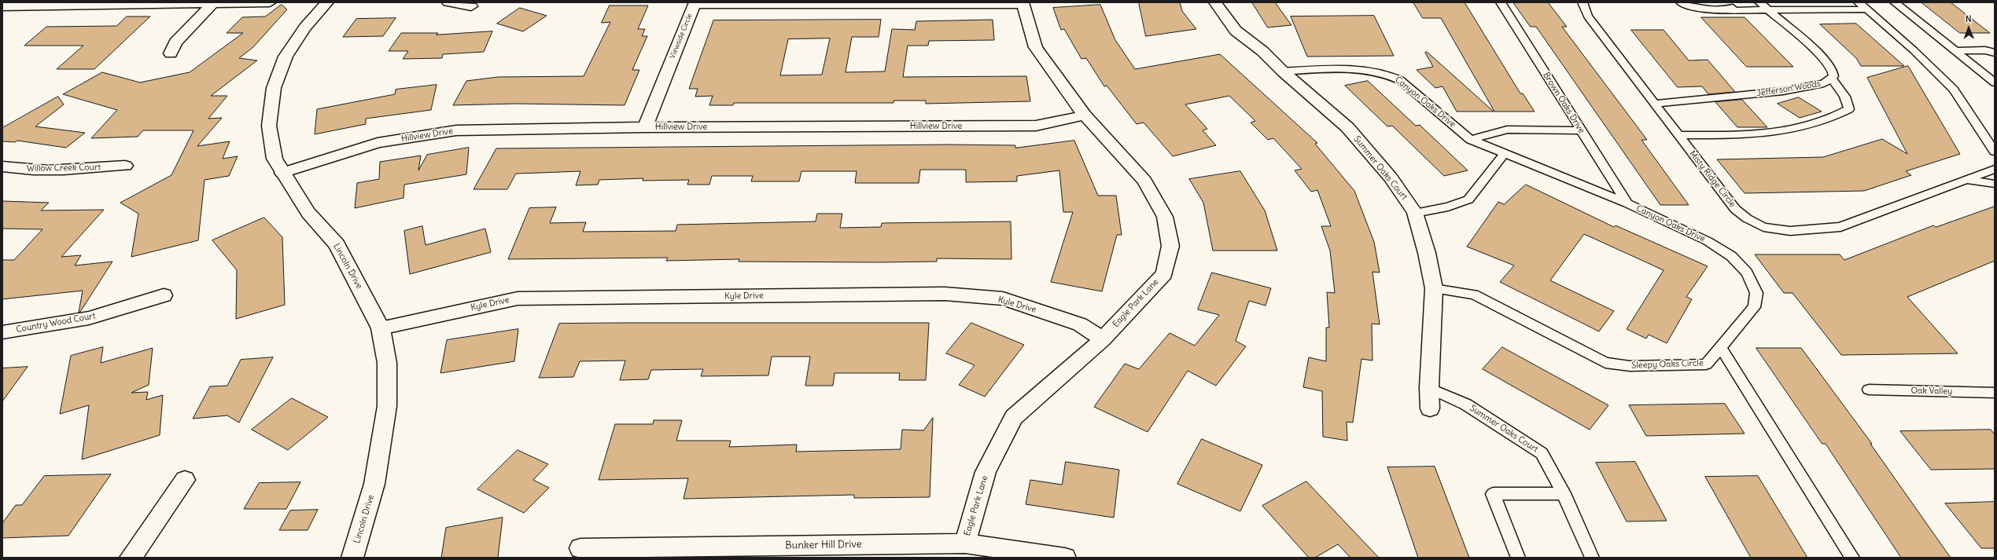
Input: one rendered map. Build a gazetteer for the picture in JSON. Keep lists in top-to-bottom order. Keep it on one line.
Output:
{"streets":{"street":["Viewside Circle","Hillview Drive","Willow Creek Court","Summer Oaks Court","Lincoln Drive","Kyle Drive","Eagle Park Lane","Country Wood Court","Bunker Hill Drive"],"lane":["Jefferson Woods","Canyon Oaks Drive","Brown Oaks Drive","Misty Ridge Circle","Sleepy Oaks Circle","Oak Valley"]},"crossings":[["Viewside Circle","Hillview Drive"],["Viewside Circle","Eagle Park Lane"],["Jefferson Woods","Misty Ridge Circle"],["Canyon Oaks Drive","Brown Oaks Drive"],["Canyon Oaks Drive","Summer Oaks Court"],["Canyon Oaks Drive","Sleepy Oaks Circle"],["Hillview Drive","Lincoln Drive"],["Hillview Drive","Eagle Park Lane"],["Summer Oaks Court","Sleepy Oaks Circle"],["Lincoln Drive","Kyle Drive"],["Kyle Drive","Eagle Park Lane"],["Eagle Park Lane","Bunker Hill Drive"]],"north":"top"}
